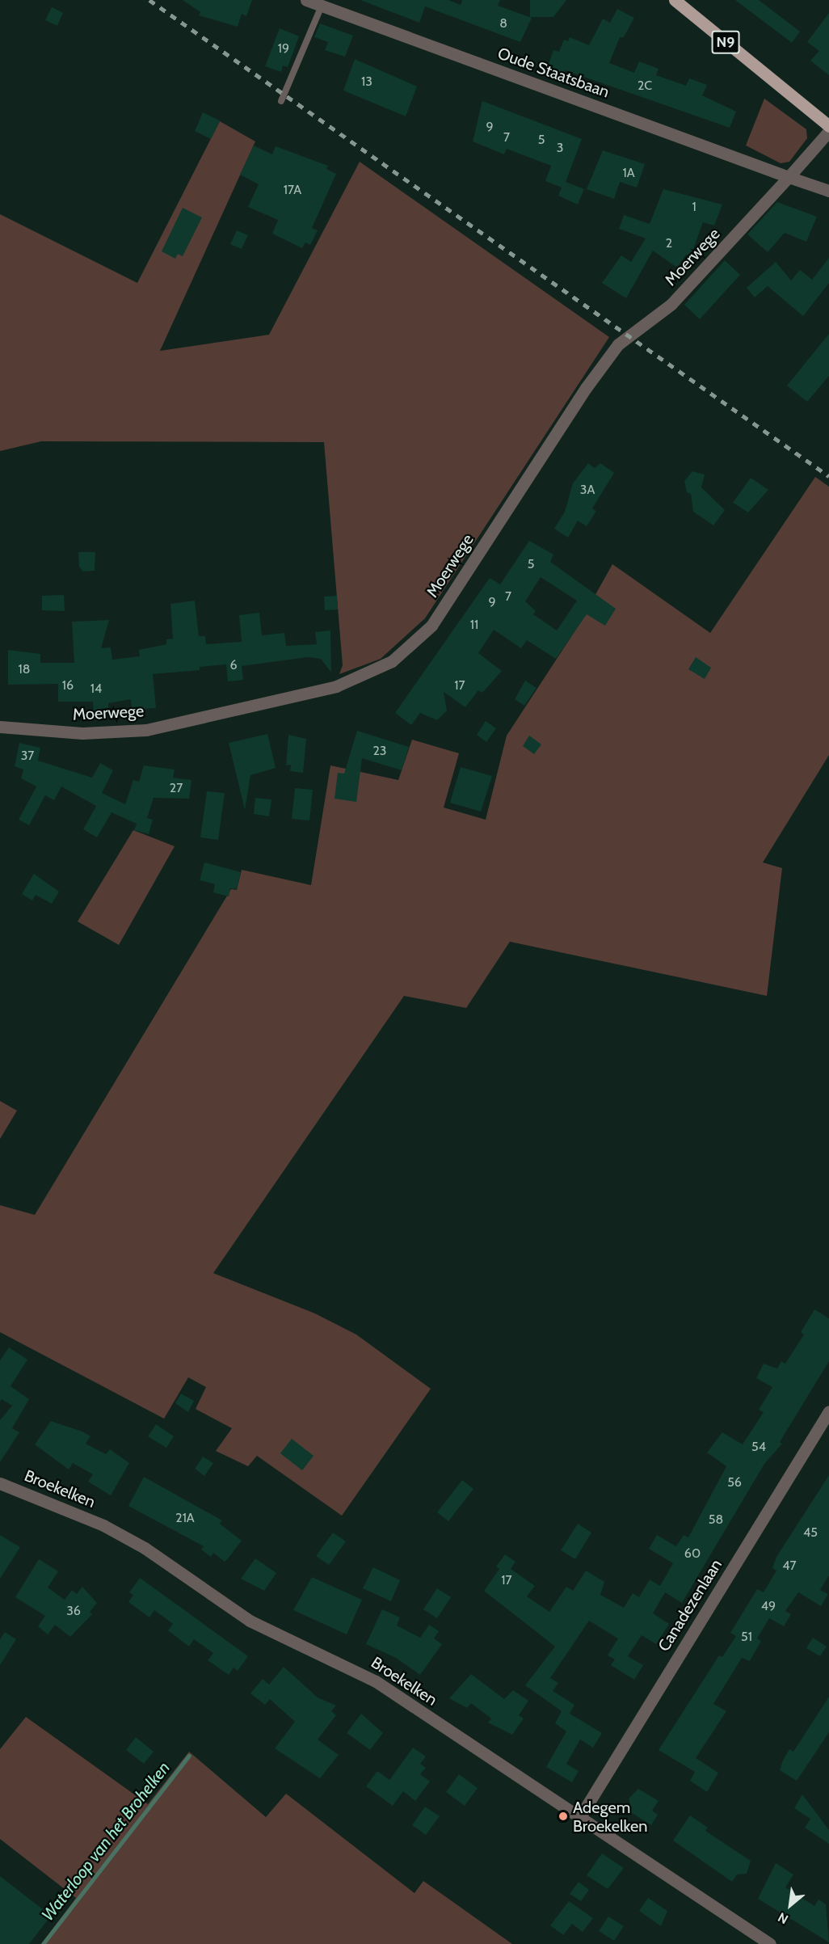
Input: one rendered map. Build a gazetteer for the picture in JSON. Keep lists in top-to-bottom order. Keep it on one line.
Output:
{"streets":{"main road":["N9"],"street":["Oude Staatsbaan","Moerwege","Broekelken","Canadezenlaan"]},"crossings":[["Oude Staatsbaan","Moerwege"],["Broekelken","Canadezenlaan"]],"water":["Waterloop van het Brohelken"],"places":["Adegem Broekelken"],"house_numbers":["8","19","13","2C","9","7","5","3","1A","17A","1","2","3A","5","7","9","11","6","18","16","17","14","23","37","27","54","56","21A","58","45","60","47","17","49","36","51"],"north":"bottom left"}
